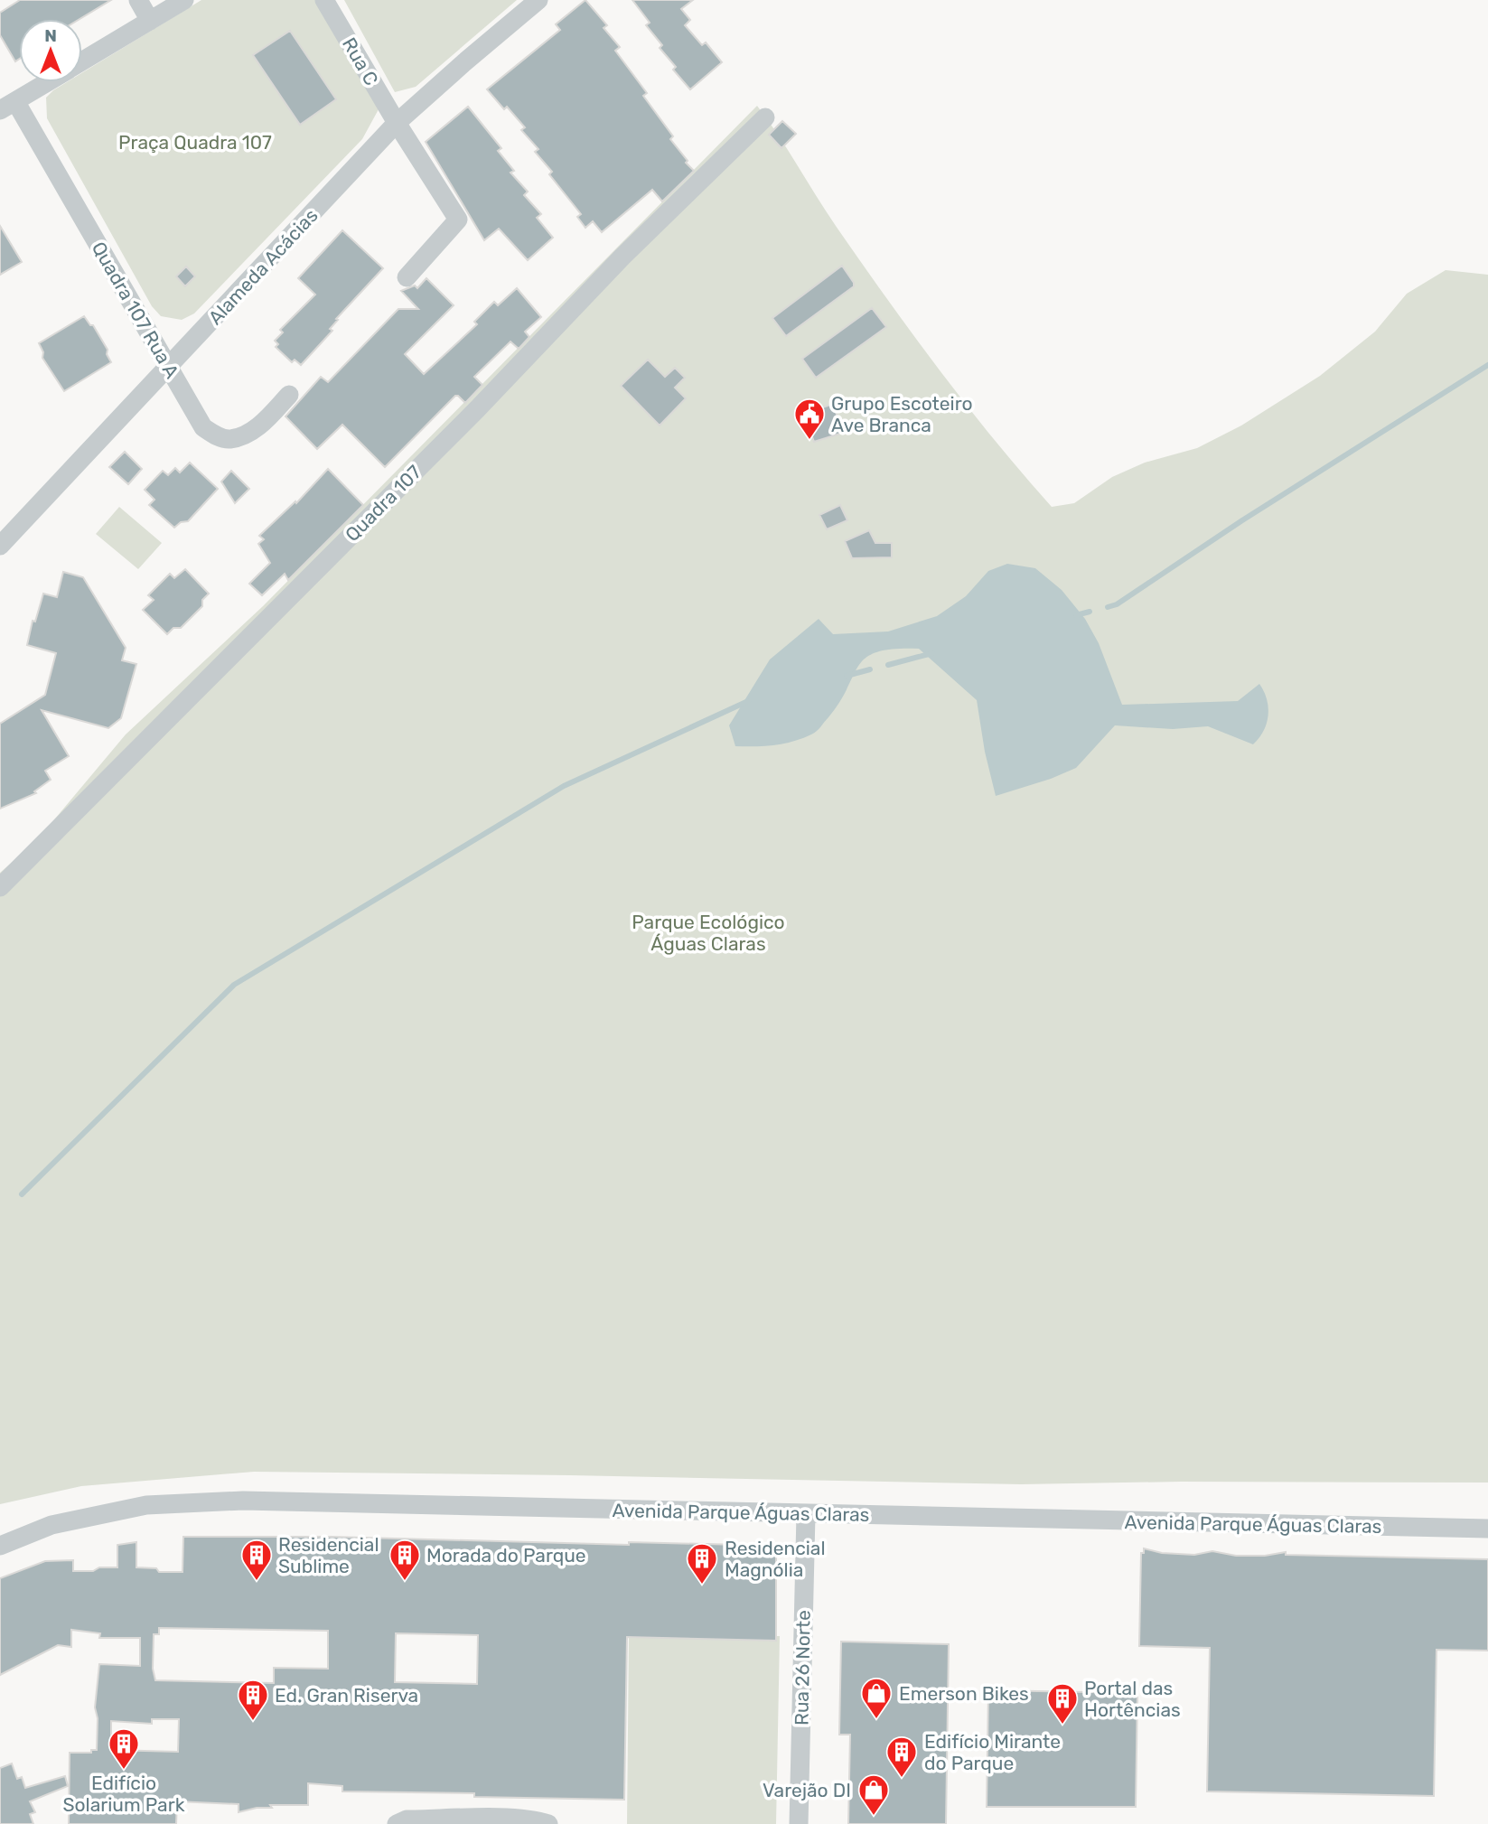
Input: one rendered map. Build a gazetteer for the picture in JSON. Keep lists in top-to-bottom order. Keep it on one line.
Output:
{"streets":{"street":["Rua C","Alameda Acácias","Quadra 107 Rua A","Quadra 107","Avenida Parque Águas Claras","Rua 26 Norte"]},"crossings":[["Rua C","Alameda Acácias"],["Alameda Acácias","Quadra 107 Rua A"],["Avenida Parque Águas Claras","Rua 26 Norte"]],"parks":["Praça Quadra 107","Parque Ecológico Águas Claras"],"places":{"public building":["Grupo Escoteiro Ave Branca"],"building":["Residencial Sublime","Morada do Parque","Residencial Magnólia","Ed. Gran Riserva","Portal das Hortências","Edifício Solarium Park","Edifício Mirante do Parque"],"shop":["Emerson Bikes","Varejão DI"]},"north":"top"}
